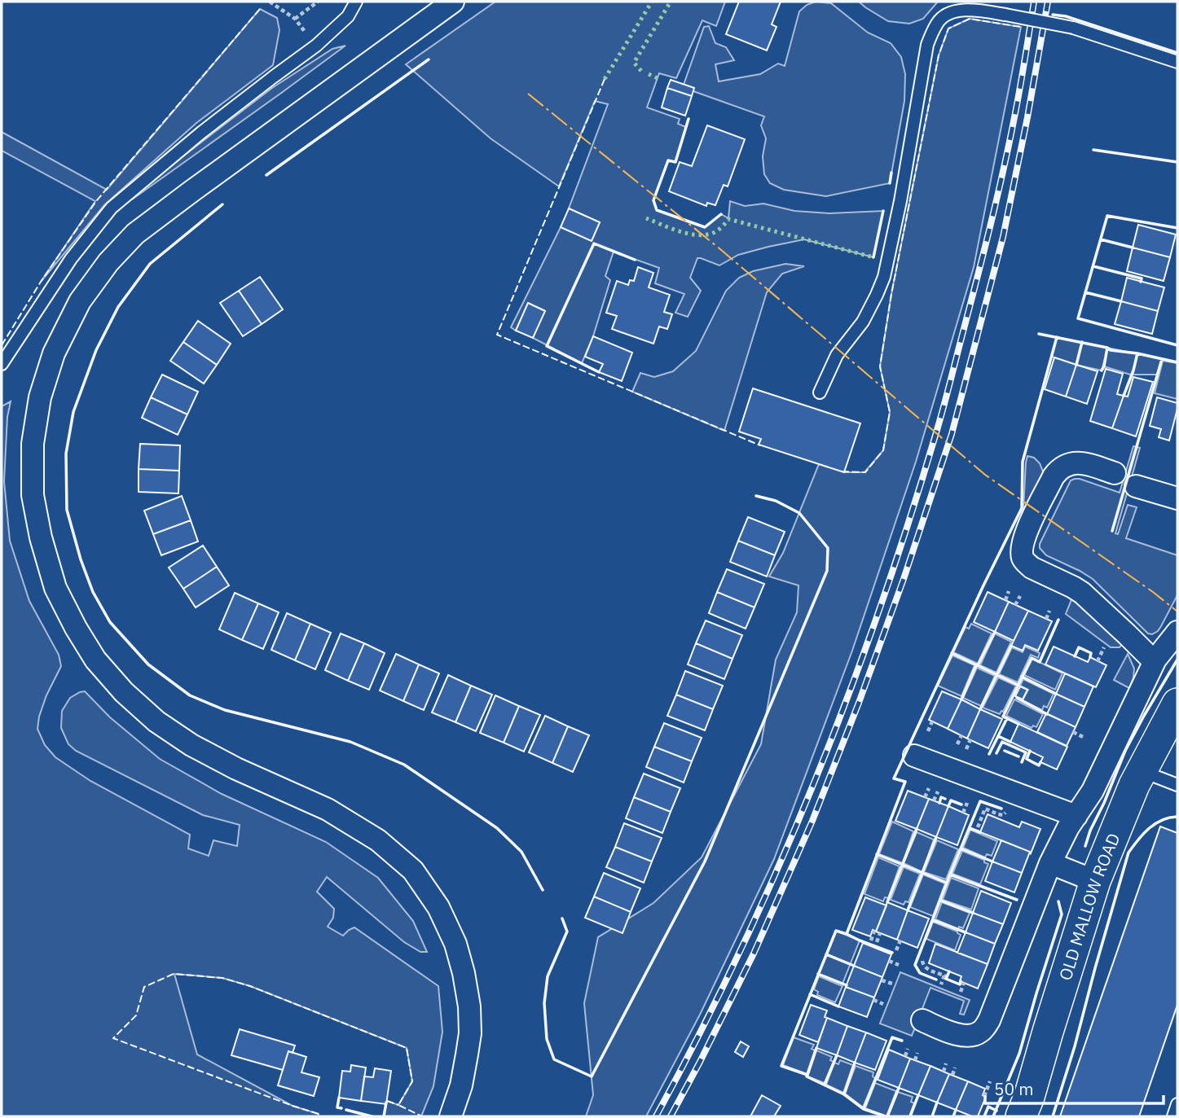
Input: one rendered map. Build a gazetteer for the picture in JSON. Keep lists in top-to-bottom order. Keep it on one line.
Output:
{"streets":{"street":["OLD MALLOW ROAD"]},"scale_bar":"50 m"}
